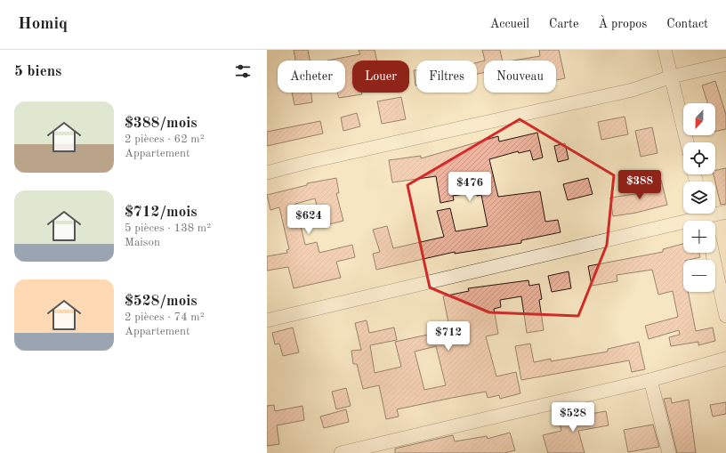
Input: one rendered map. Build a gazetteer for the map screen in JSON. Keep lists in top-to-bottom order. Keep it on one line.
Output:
{"north":"bottom","page":{"header":"Homiq","nav":["Accueil","Carte","À propos","Contact"],"heading":"5 biens","chip":["Acheter","Louer","Filtres","Nouveau"],"list":[{"name":"$388/mois","note":"2 pièces · 62 m² · Appartement"},{"name":"$712/mois","note":"5 pièces · 138 m² · Maison"},{"name":"$528/mois","note":"2 pièces · 74 m² · Appartement"}],"map_buttons":["+","−"],"price":["$388","$476","$624","$712","$528"]}}
